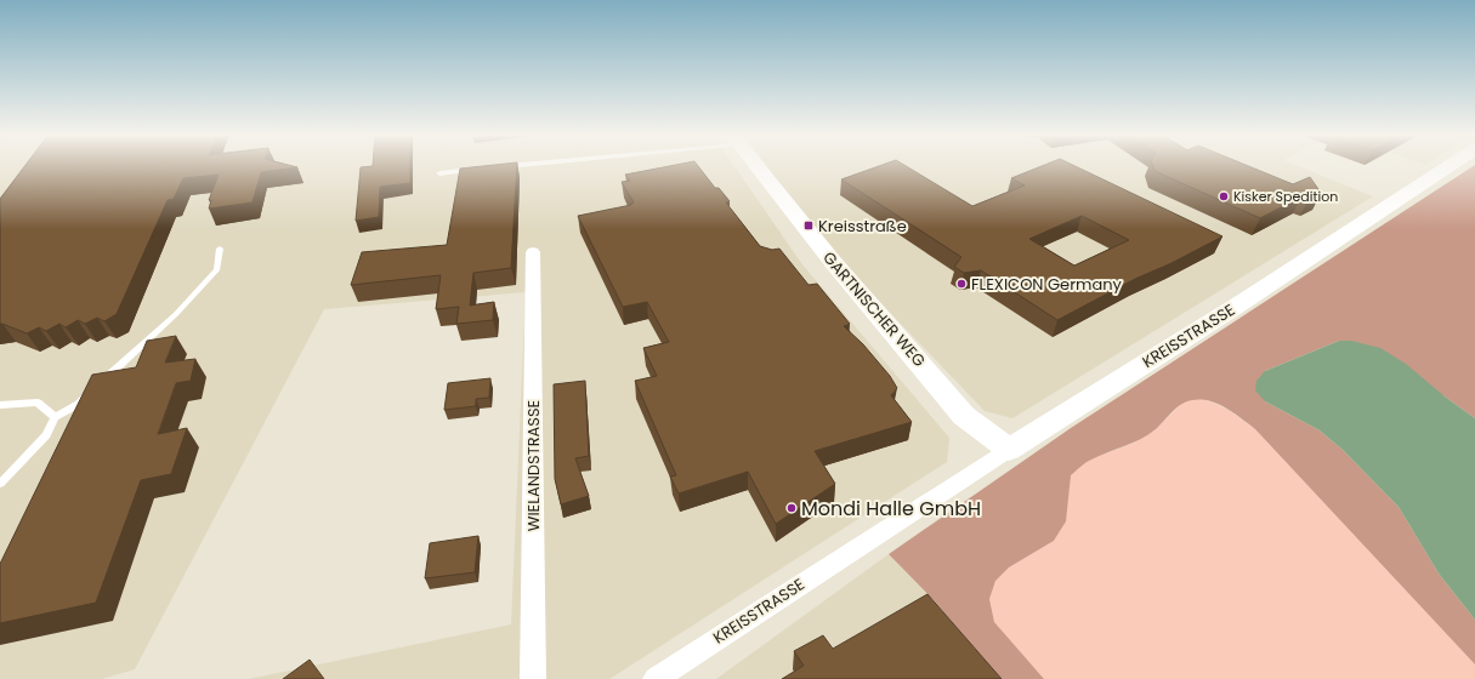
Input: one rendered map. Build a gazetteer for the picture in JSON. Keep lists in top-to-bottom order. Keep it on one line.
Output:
{"streets":{"street":["GARTNISCHER WEG","KREISSTRASSE","WIELANDSTRASSE"]},"crossings":[["GARTNISCHER WEG","KREISSTRASSE"]],"places":{"other":["Kisker Spedition","FLEXICON Germany","Mondi Halle GmbH"],"transit":["Kreisstraße"]}}
